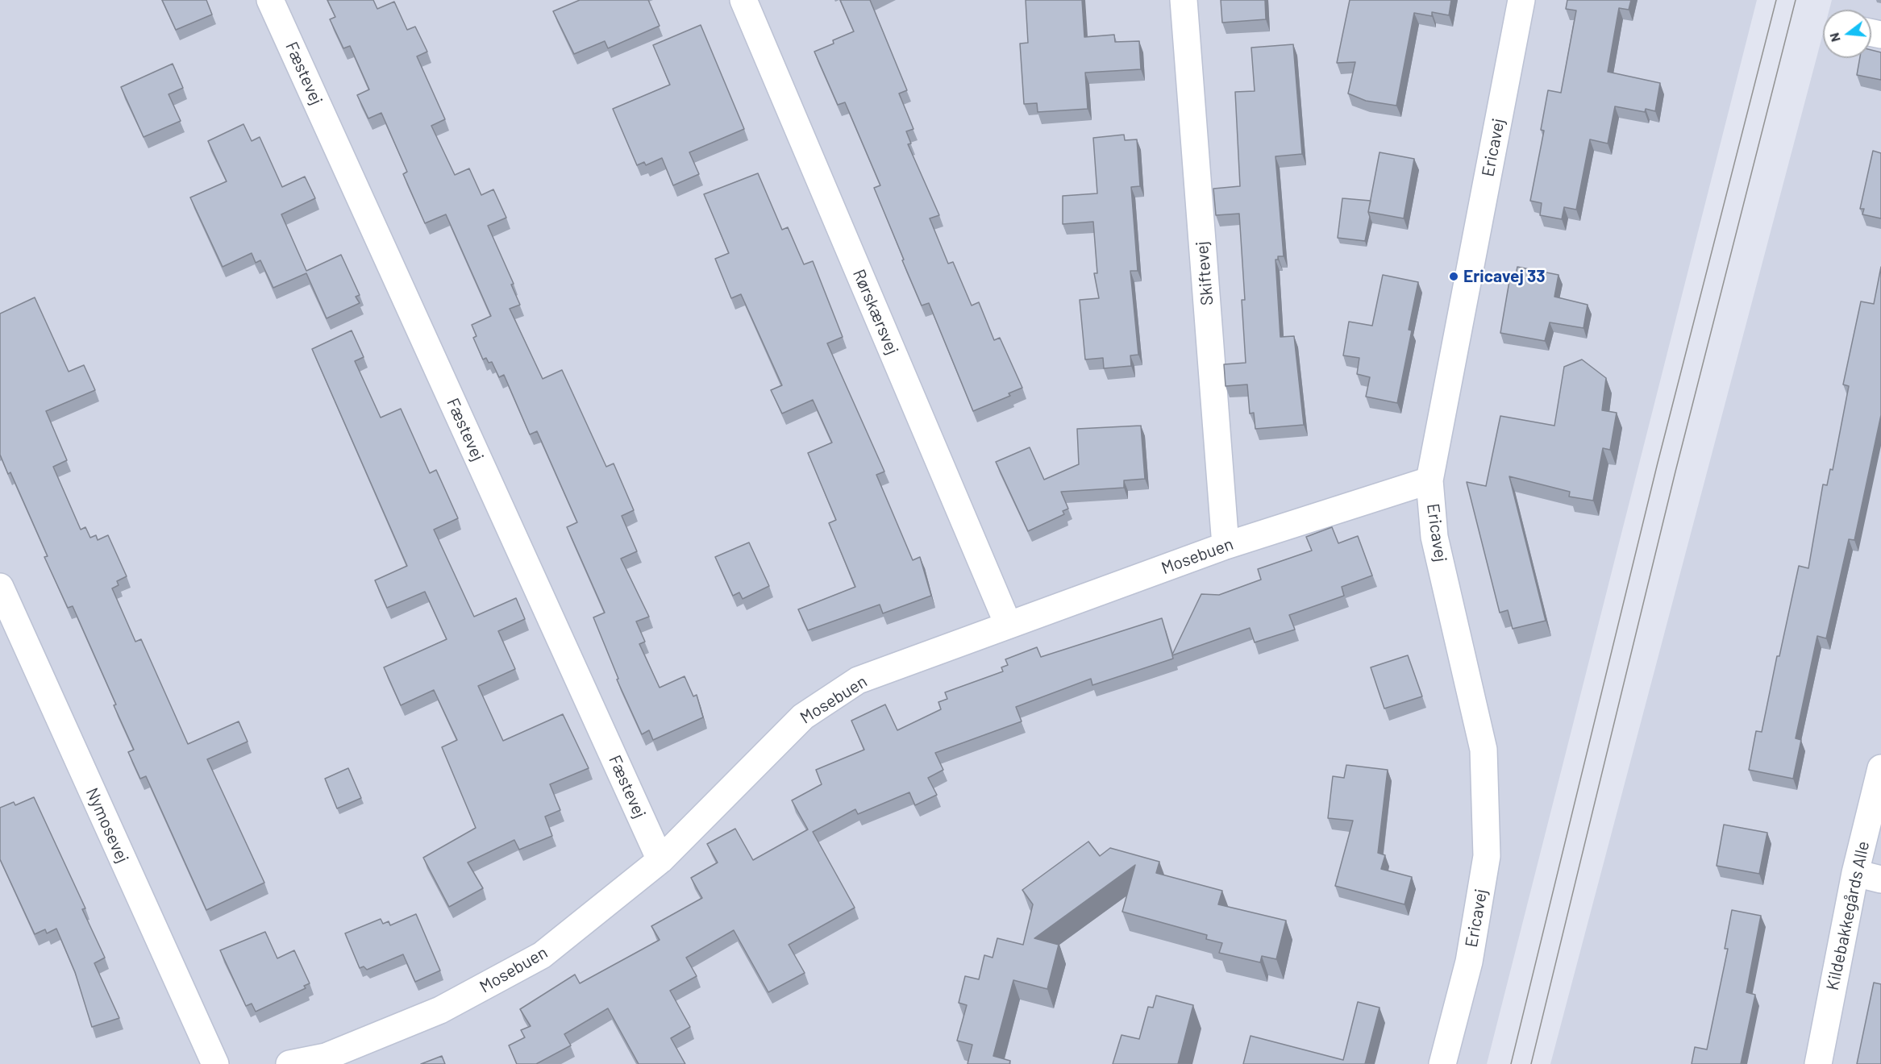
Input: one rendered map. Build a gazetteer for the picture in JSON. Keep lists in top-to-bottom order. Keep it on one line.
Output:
{"streets":{"street":["Fæstevej","Ericavej","Skiftevej","Rørskærsvej","Mosebuen","Nymosevej","Kildebakkegårds Alle"]},"crossings":[["Fæstevej","Mosebuen"],["Ericavej","Mosebuen"],["Skiftevej","Mosebuen"],["Rørskærsvej","Mosebuen"]],"places":["Ericavej 33"],"north":"left"}
